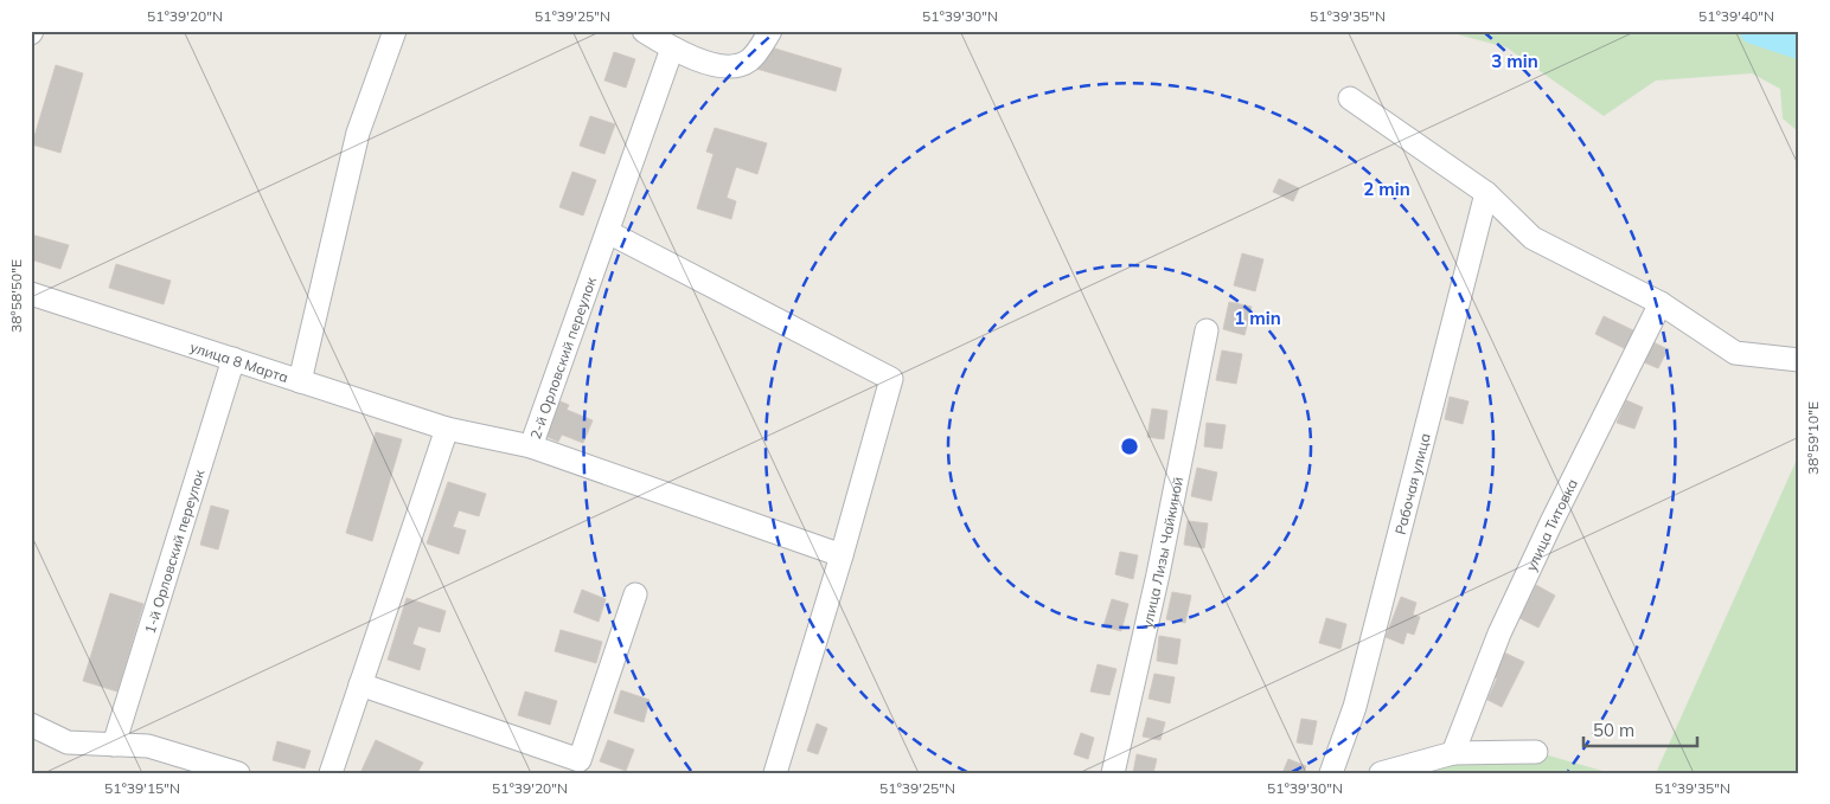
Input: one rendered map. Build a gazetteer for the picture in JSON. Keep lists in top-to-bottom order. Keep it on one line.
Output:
{"streets":{"street":["2-й Орловский переулок","улица 8 Марта","Рабочая улица","улица Титовка","1-й Орловский переулок","улица Лизы Чайкиной"]},"crossings":[["2-й Орловский переулок","улица 8 Марта"],["улица 8 Марта","1-й Орловский переулок"]],"scale_bar":"50 m","coordinates":["51°39'20\"N","51°39'25\"N","51°39'30\"N","51°39'35\"N","51°39'40\"N","38°58'50\"E","38°59'10\"E","51°39'15\"N"],"rings":["3 min","2 min","1 min"]}
